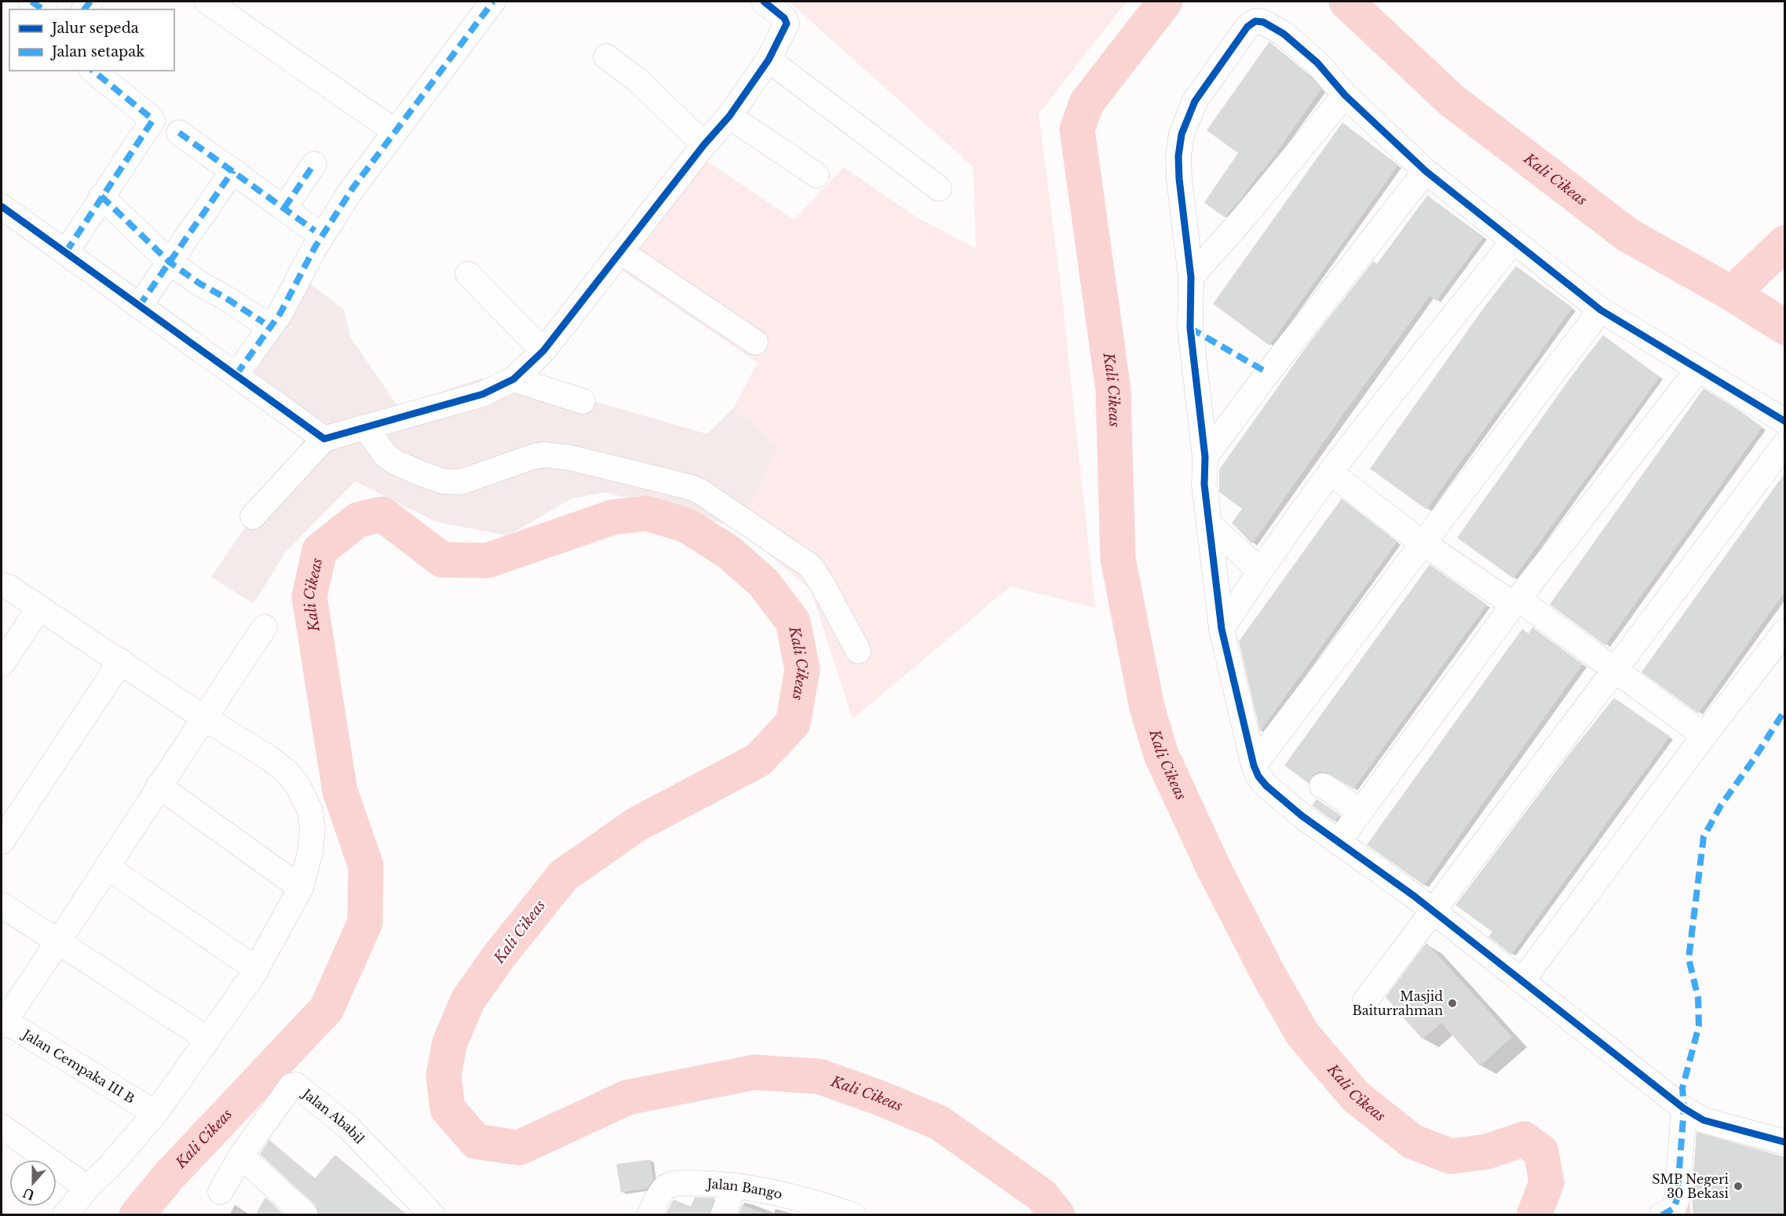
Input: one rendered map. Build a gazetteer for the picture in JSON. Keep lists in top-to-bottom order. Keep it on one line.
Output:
{"streets":{"street":["Jalan Cempaka III B","Jalan Ababil","Jalan Bango"]},"water":["Kali Cikeas"],"places":["Masjid Baiturrahman","SMP Negeri 30 Bekasi"],"legend":["Jalur sepeda","Jalan setapak"],"north":"bottom"}
